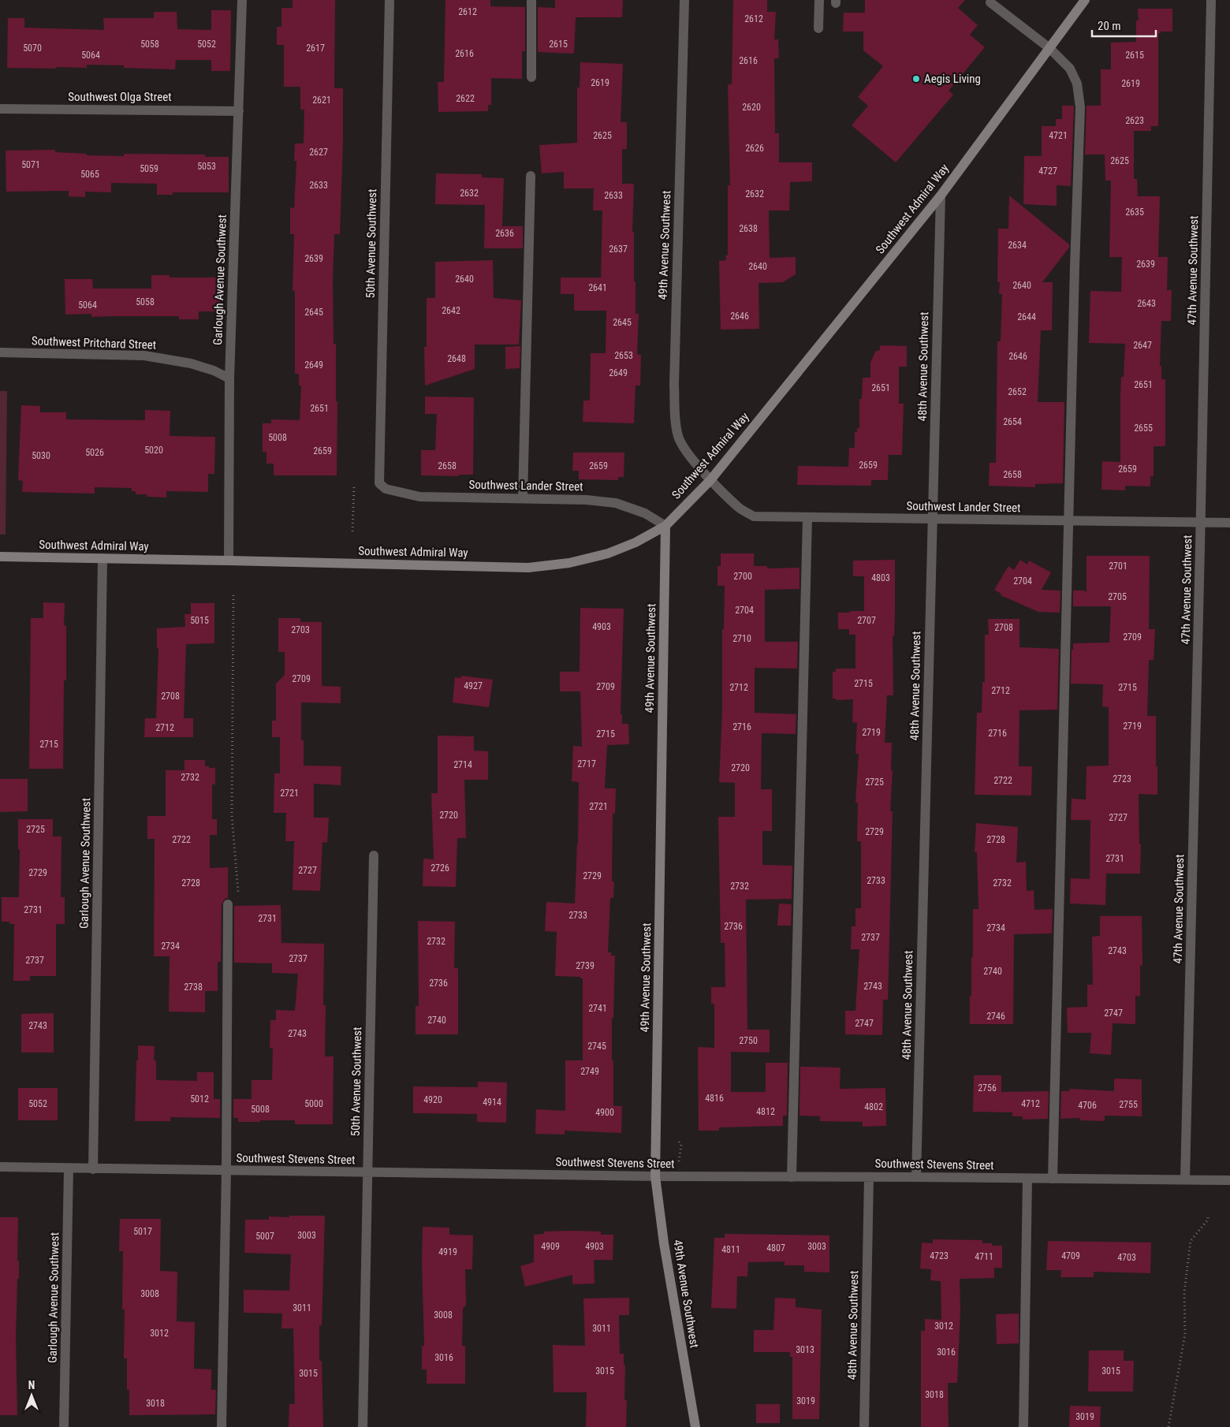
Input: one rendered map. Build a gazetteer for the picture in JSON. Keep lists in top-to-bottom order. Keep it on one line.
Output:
{"streets":{"main road":["Southwest Admiral Way","49th Avenue Southwest"],"street":["Southwest Olga Street","50th Avenue Southwest","47th Avenue Southwest","Garlough Avenue Southwest","Southwest Pritchard Street","48th Avenue Southwest","Southwest Lander Street","Southwest Stevens Street"]},"crossings":[["Southwest Olga Street","Garlough Avenue Southwest"],["Southwest Admiral Way","49th Avenue Southwest"],["Southwest Admiral Way","Garlough Avenue Southwest"],["Southwest Admiral Way","48th Avenue Southwest"],["Southwest Admiral Way","Southwest Lander Street"],["50th Avenue Southwest","Southwest Lander Street"],["50th Avenue Southwest","Southwest Stevens Street"],["49th Avenue Southwest","Southwest Lander Street"],["49th Avenue Southwest","Southwest Stevens Street"],["47th Avenue Southwest","Southwest Lander Street"],["47th Avenue Southwest","Southwest Stevens Street"],["Garlough Avenue Southwest","Southwest Pritchard Street"],["Garlough Avenue Southwest","Southwest Stevens Street"],["48th Avenue Southwest","Southwest Lander Street"],["48th Avenue Southwest","Southwest Stevens Street"]],"places":["Aegis Living"],"house_numbers":["2612","2612","5058","5052","2615","5070","2617","2616","5064","2615","2616","2619","2619","2622","2621","2620","2623","2625","4721","2626","2627","2625","5071","5053","5059","4727","5065","2633","2632","2632","2633","2635","2638","2636","2634","2637","2639","2639","2640","2640","2640","2641","5058","2643","5064","2642","2645","2646","2644","2645","2647","2653","2646","2648","2649","2649","2651","2651","2652","2651","2654","2655","5008","5020","2659","5026","5030","2659","2658","2659","2659","2658","2701","2700","4803","2704","2705","2704","5015","2707","4903","2708","2703","2709","2710","2709","2715","4927","2709","2712","2715","2712","2708","2719","2716","2712","2719","2716","2715","2715","2717","2714","2720","2732","2723","2722","2725","2721","2721","2720","2727","2725","2729","2722","2728","2731","2726","2727","2729","2729","2733","2728","2732","2732","2731","2733","2731","2736","2734","2737","2732","2734","2743","2737","2737","2739","2740","2736","2743","2738","2741","2747","2746","2740","2747","2743","2743","2750","2745","2749","2756","4816","5012","4920","4914","5052","5000","4712","2755","4706","4802","5008","4812","4900","5017","3003","5007","4909","4903","3003","4807","4811","4919","4723","4709","4711","4703","3008","3011","3008","3012","3011","3012","3013","3016","3016","3015","3015","3015","3018","3019","3018","3019"],"scale_bar":"20 m","north":"top"}
